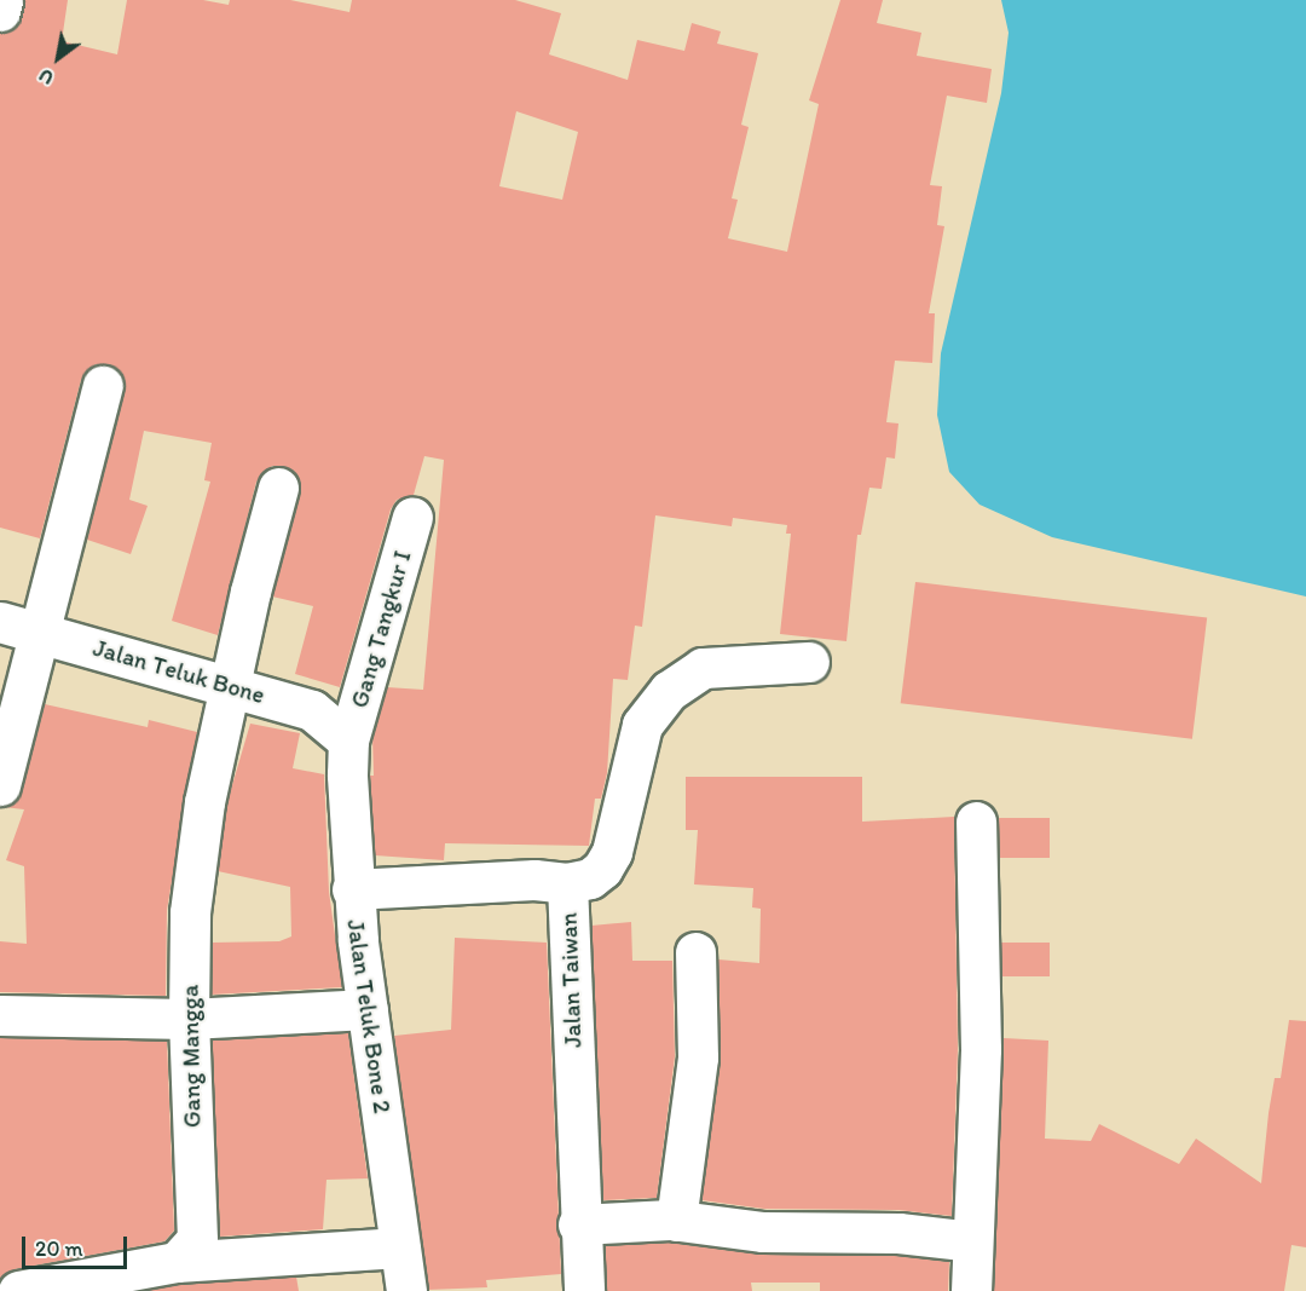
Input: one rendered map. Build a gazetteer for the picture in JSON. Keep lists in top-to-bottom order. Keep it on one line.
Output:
{"streets":{"street":["Gang Tangkur I","Jalan Teluk Bone","Jalan Taiwan","Jalan Teluk Bone 2","Gang Mangga"]},"crossings":[["Gang Tangkur I","Jalan Teluk Bone"],["Gang Tangkur I","Jalan Teluk Bone 2"],["Jalan Teluk Bone","Jalan Teluk Bone 2"],["Jalan Teluk Bone","Gang Mangga"],["Jalan Taiwan","Jalan Teluk Bone 2"]],"scale_bar":"20 m","north":"bottom left"}
